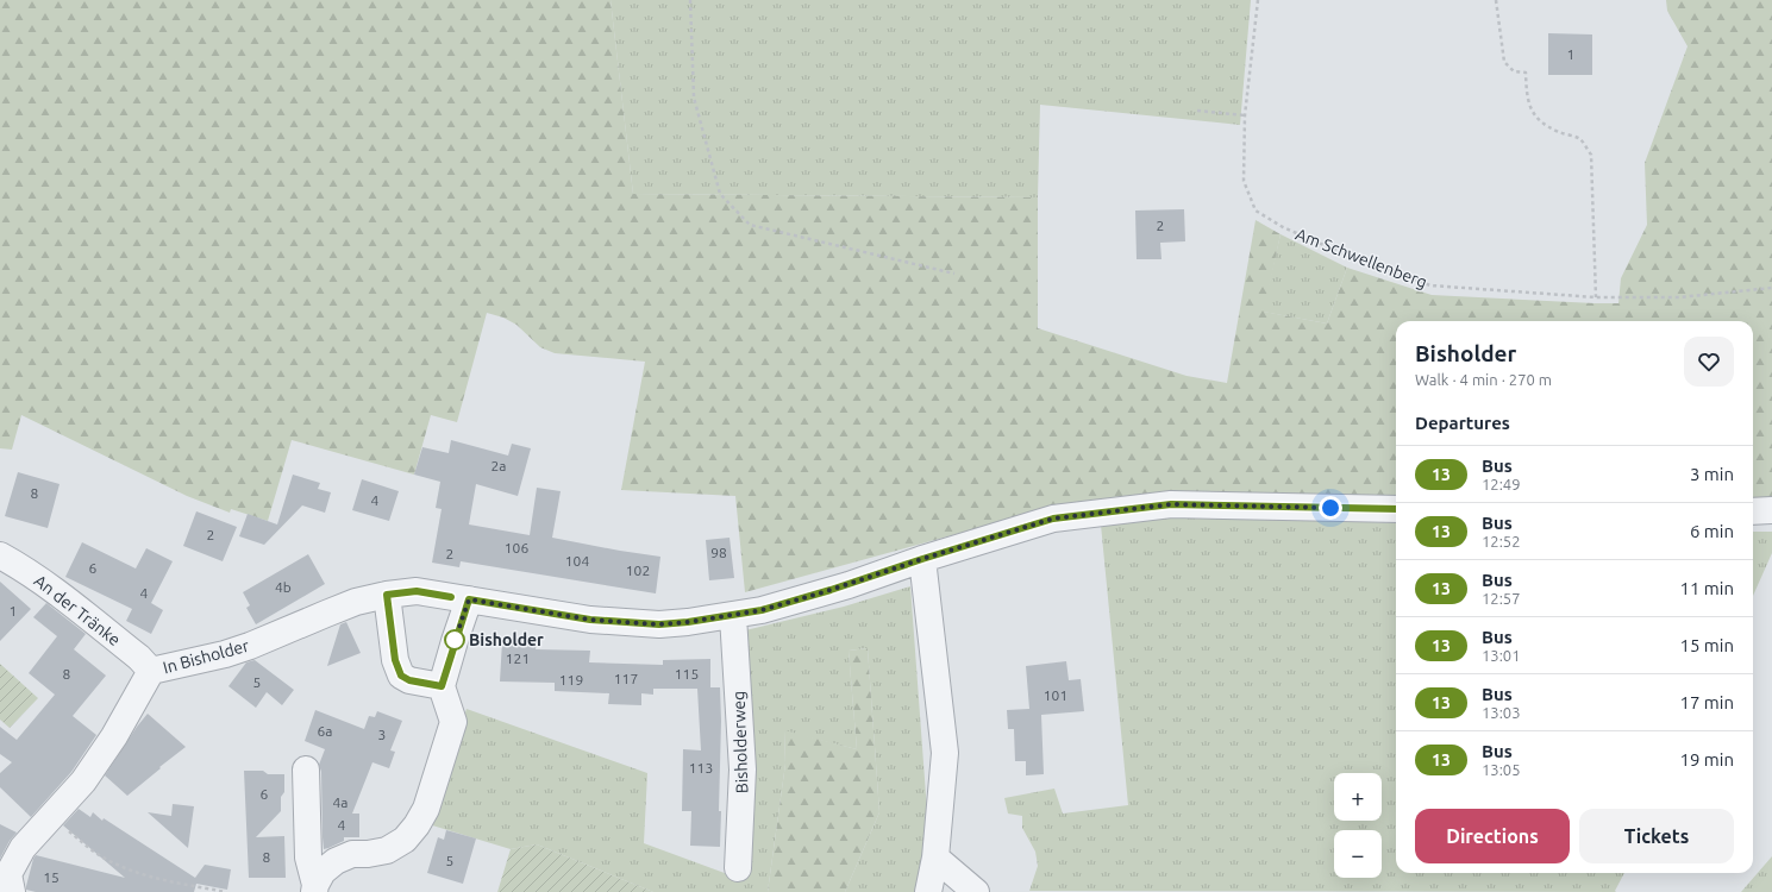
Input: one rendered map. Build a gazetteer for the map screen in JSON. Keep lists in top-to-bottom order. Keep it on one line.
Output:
{"streets":{"street":["An der Tränke","In Bisholder","Bisholderweg"],"path":["Am Schwellenberg"]},"crossings":[["An der Tränke","In Bisholder"]],"places":["Bisholder"],"lines":["bus line 13"],"house_numbers":["1","2","2a","8","4","2","106","98","2","104","6","102","4b","4","1","121","8","115","117","119","5","101","6a","3","113","6","4a","4","8","5","15"],"page":{"heading":[["Bisholder","Walk · 4 min · 270 m"],"Departures"],"list":[{"mark":"13","name":"Bus","note":"12:49","value":"3 min"},{"mark":"13","name":"Bus","note":"12:52","value":"6 min"},{"mark":"13","name":"Bus","note":"12:57","value":"11 min"},{"mark":"13","name":"Bus","note":"13:01","value":"15 min"},{"mark":"13","name":"Bus","note":"13:03","value":"17 min"},{"mark":"13","name":"Bus","note":"13:05","value":"19 min"}],"map_buttons":["+","−"],"buttons":["Directions","Tickets"]}}
